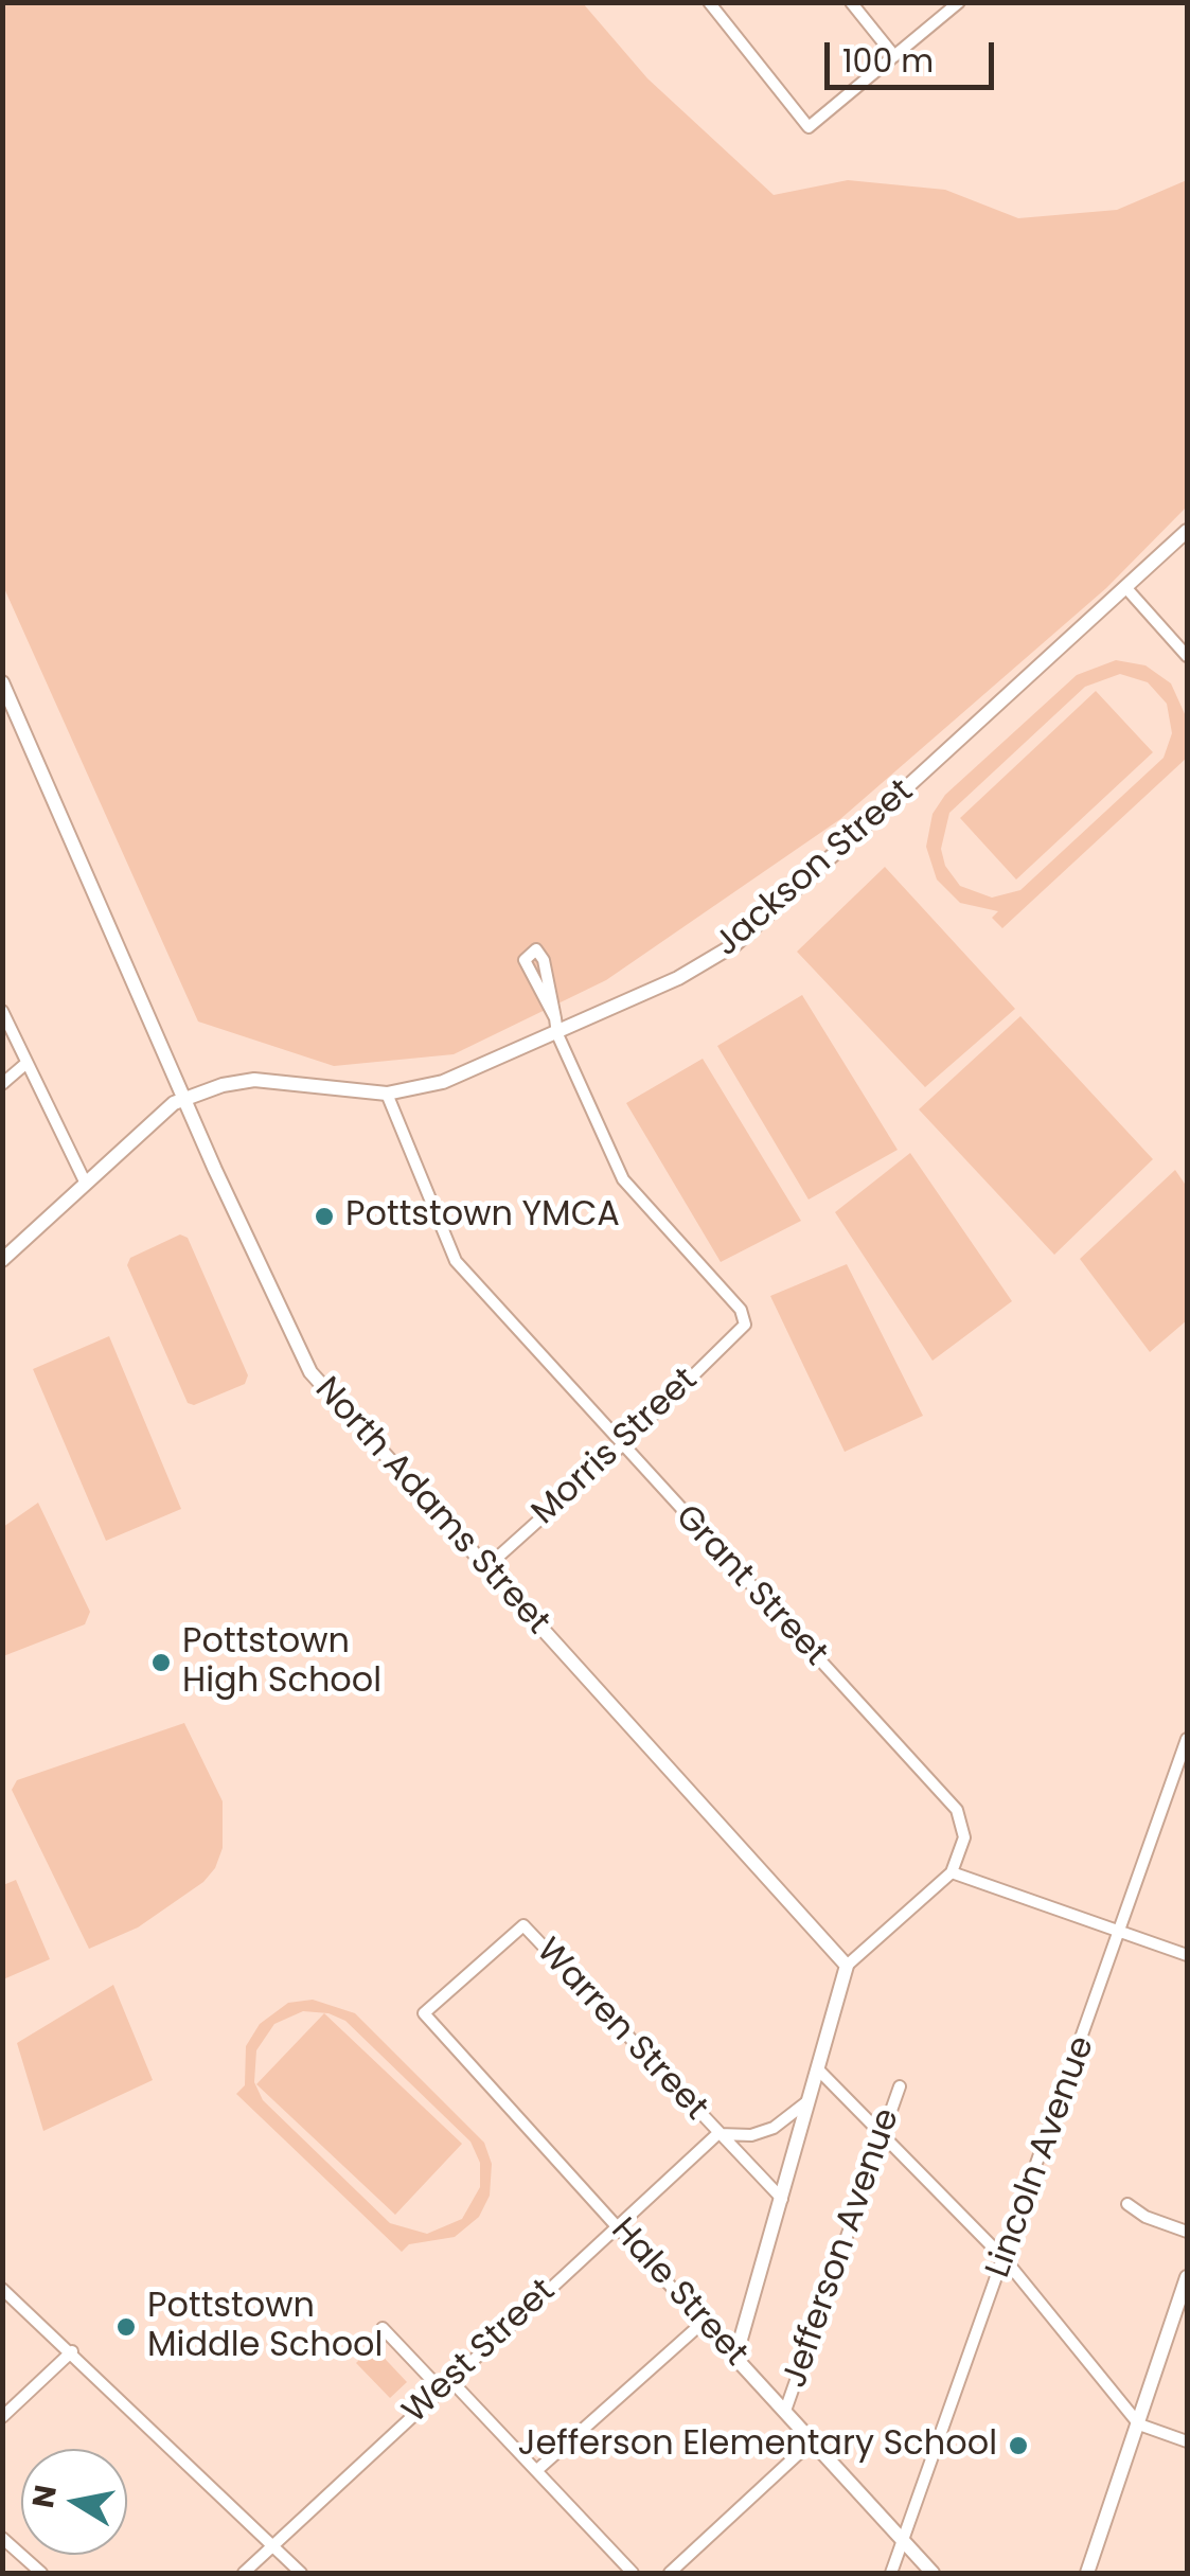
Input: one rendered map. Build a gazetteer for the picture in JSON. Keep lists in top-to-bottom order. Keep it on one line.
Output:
{"streets":{"street":["Jackson Street","Morris Street","North Adams Street","Grant Street","Warren Street","Lincoln Avenue","Jefferson Avenue","Hale Street","West Street"]},"crossings":[["Jackson Street","Morris Street"],["Jackson Street","North Adams Street"],["Jackson Street","Grant Street"],["Morris Street","North Adams Street"],["Morris Street","Grant Street"],["Warren Street","Hale Street"],["Warren Street","West Street"],["Lincoln Avenue","Hale Street"],["Jefferson Avenue","Hale Street"],["Hale Street","West Street"]],"places":["Pottstown YMCA","Pottstown High School","Pottstown Middle School","Jefferson Elementary School"],"scale_bar":"100 m","north":"left"}
